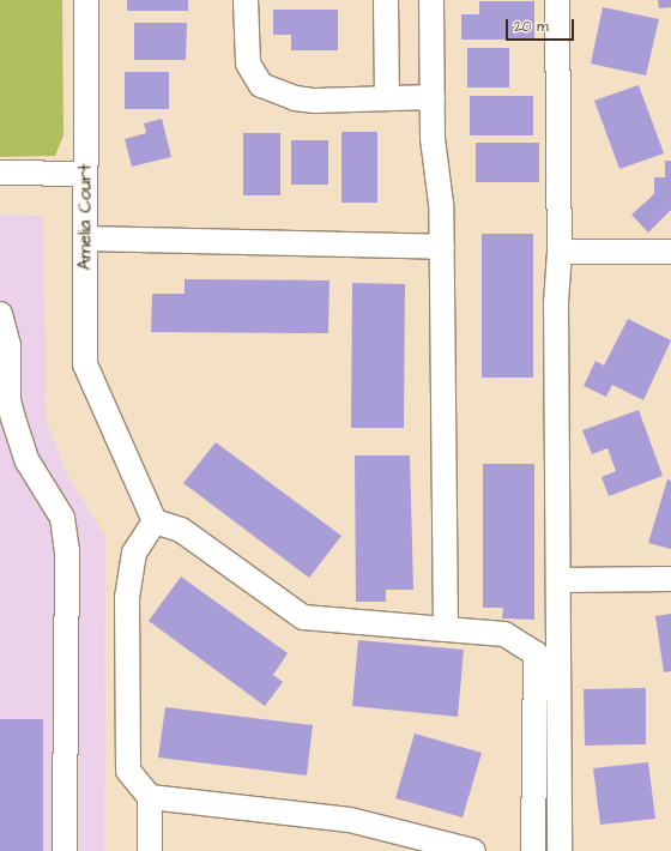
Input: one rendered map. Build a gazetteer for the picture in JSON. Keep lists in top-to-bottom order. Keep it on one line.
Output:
{"streets":{"street":["Amelia Court"]},"scale_bar":"20 m"}
